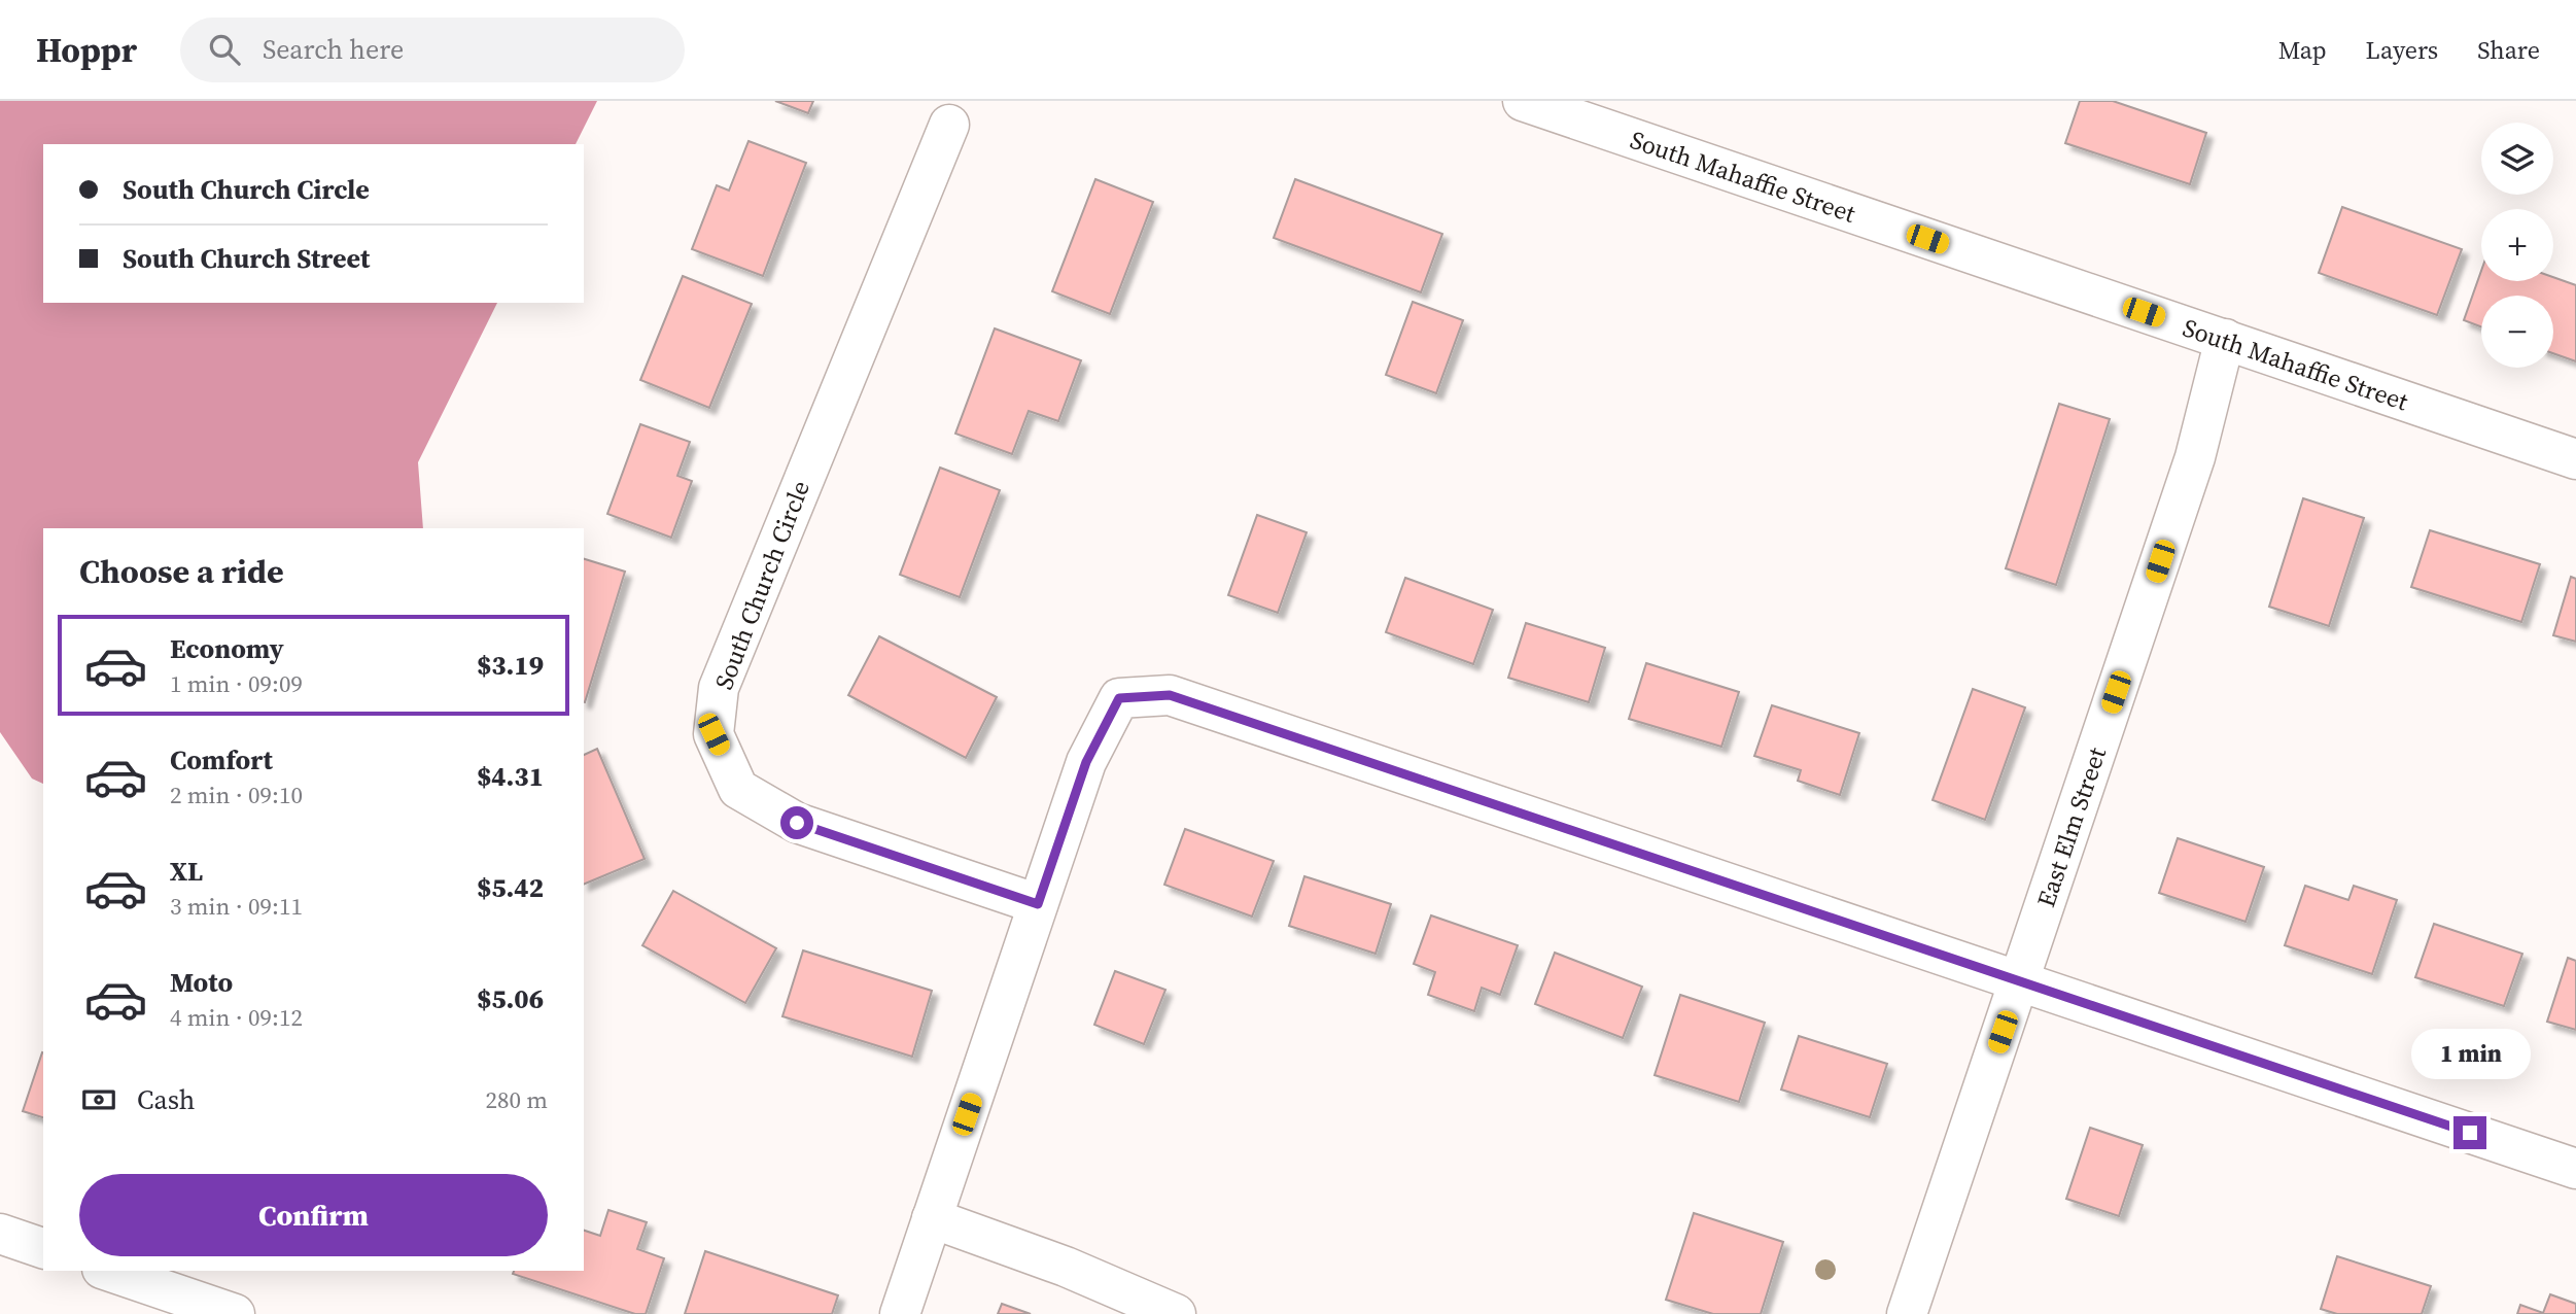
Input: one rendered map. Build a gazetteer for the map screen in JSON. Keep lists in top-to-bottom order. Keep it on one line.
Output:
{"streets":{"street":["South Mahaffie Street","South Church Circle","East Elm Street"]},"crossings":[["South Mahaffie Street","East Elm Street"]],"page":{"header":"Hoppr","search":"Search here","nav":["Map","Layers","Share"],"map_buttons":["+","−"],"banner":["South Church Circle","South Church Street"],"heading":"Choose a ride","list":[{"name":"Economy","note":"1 min · 09:09","value":"$3.19"},{"name":"Comfort","note":"2 min · 09:10","value":"$4.31"},{"name":"XL","note":"3 min · 09:11","value":"$5.42"},{"name":"Moto","note":"4 min · 09:12","value":"$5.06"}],"bubble":"1 min","pay":["Cash","280 m"],"buttons":"Confirm"}}
